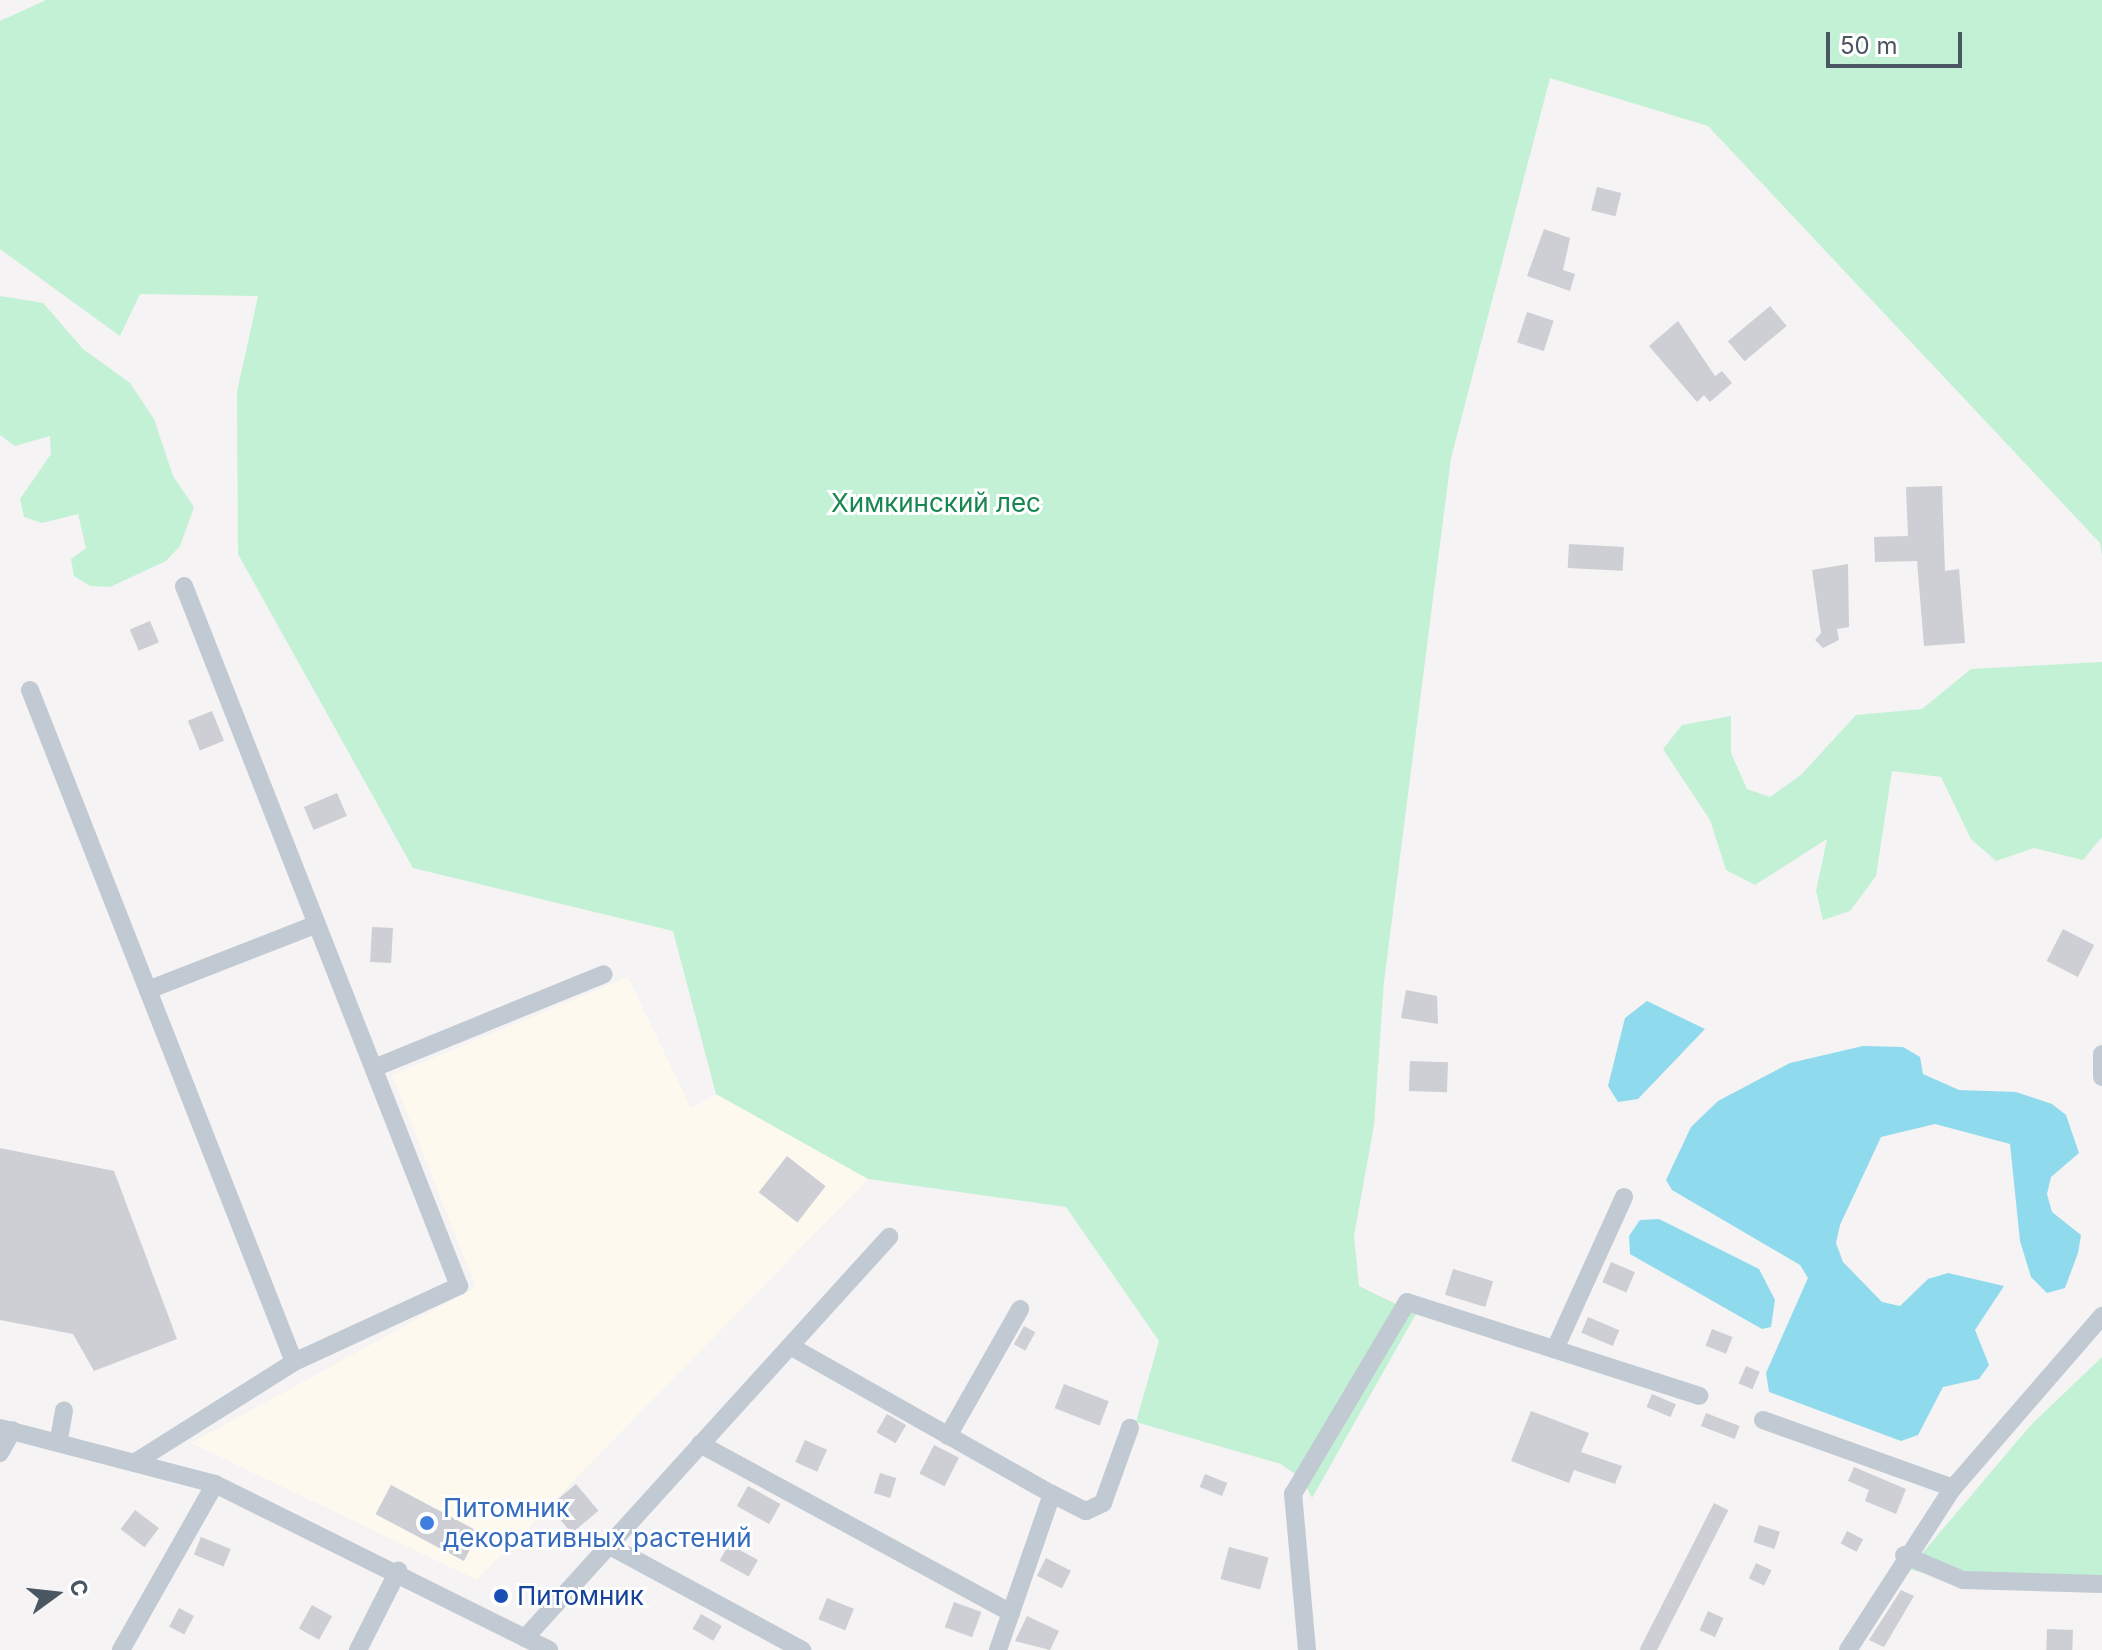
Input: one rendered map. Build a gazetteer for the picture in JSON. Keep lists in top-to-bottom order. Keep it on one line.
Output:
{"parks":["Химкинский лес"],"places":["Питомник декоративных растений","Питомник"],"scale_bar":"50 m","north":"right"}
